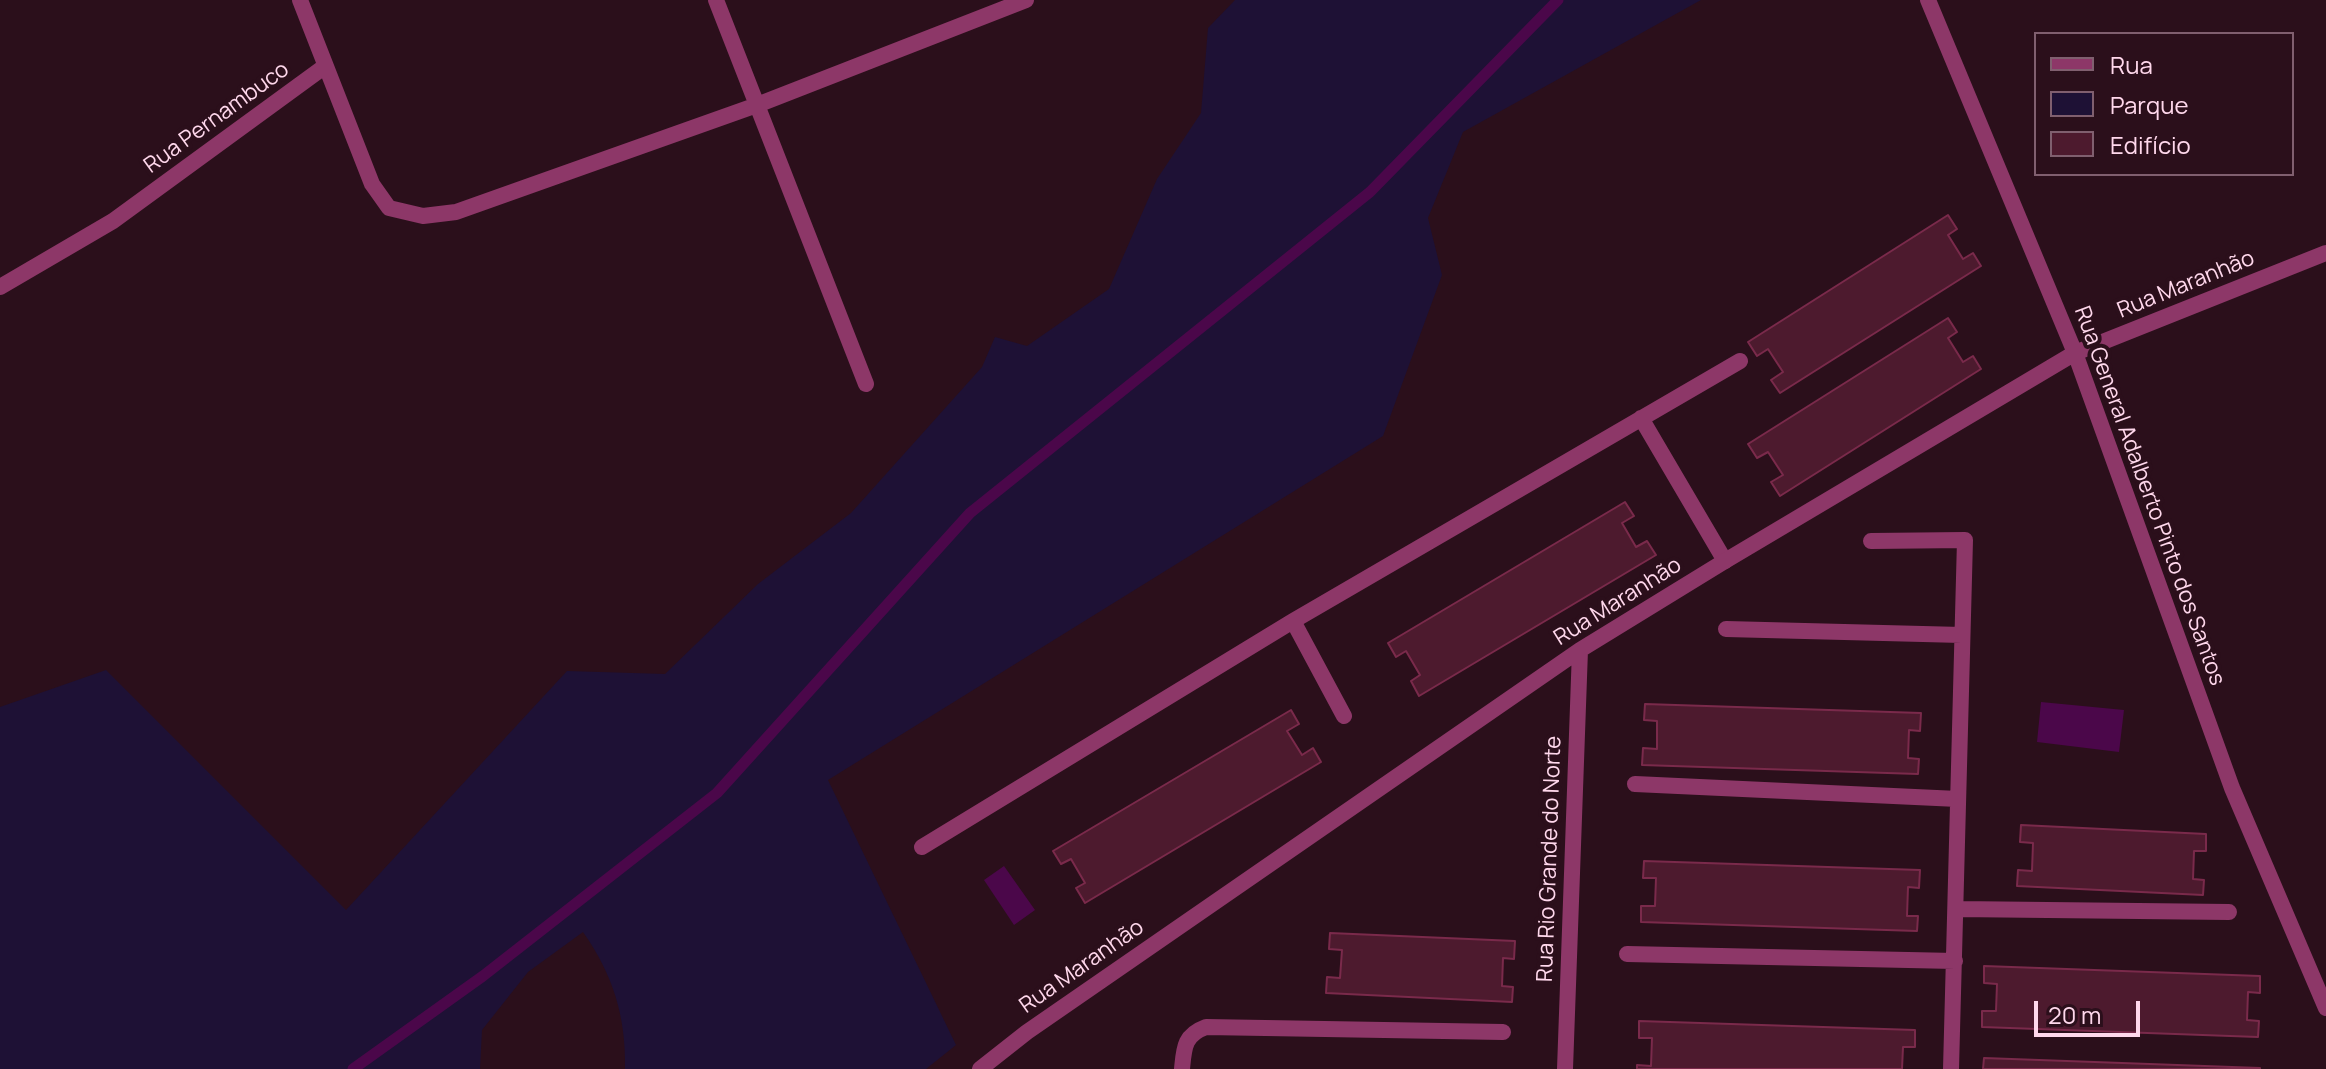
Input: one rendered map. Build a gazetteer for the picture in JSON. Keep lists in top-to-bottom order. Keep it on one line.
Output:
{"streets":{"street":["Rua Pernambuco","Rua Maranhão","Rua General Adalberto Pinto dos Santos","Rua Rio Grande do Norte"]},"crossings":[["Rua Maranhão","Rua General Adalberto Pinto dos Santos"],["Rua Maranhão","Rua Rio Grande do Norte"]],"legend":["Rua","Parque","Edifício"],"scale_bar":"20 m"}
